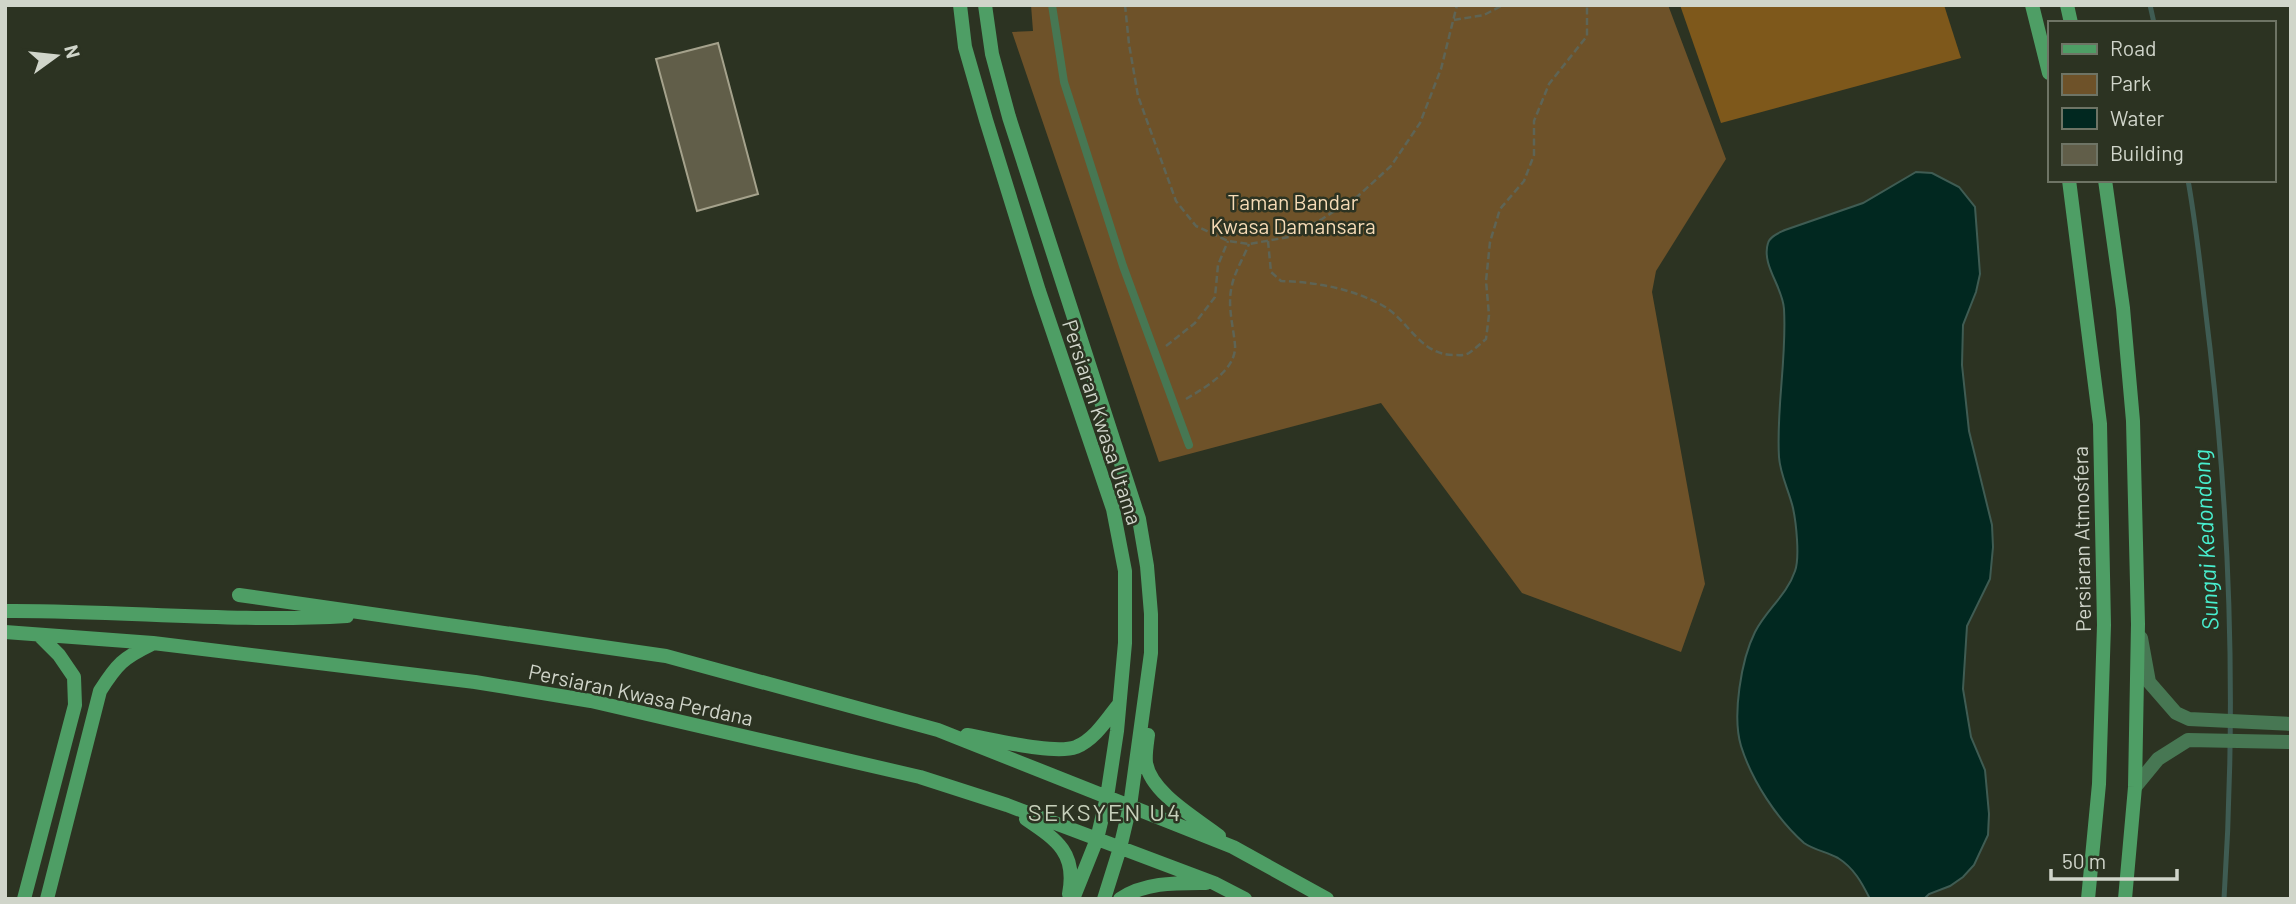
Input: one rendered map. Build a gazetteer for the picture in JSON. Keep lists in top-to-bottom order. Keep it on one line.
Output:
{"streets":{"main road":["Persiaran Kwasa Utama","Persiaran Atmosfera","Persiaran Kwasa Perdana"]},"crossings":[["Persiaran Kwasa Utama","Persiaran Kwasa Perdana"]],"districts":["SEKSYEN U4"],"water":["Sungai Kedondong"],"parks":["Taman Bandar Kwasa Damansara"],"legend":["Road","Park","Water","Building"],"scale_bar":"50 m","north":"right"}
